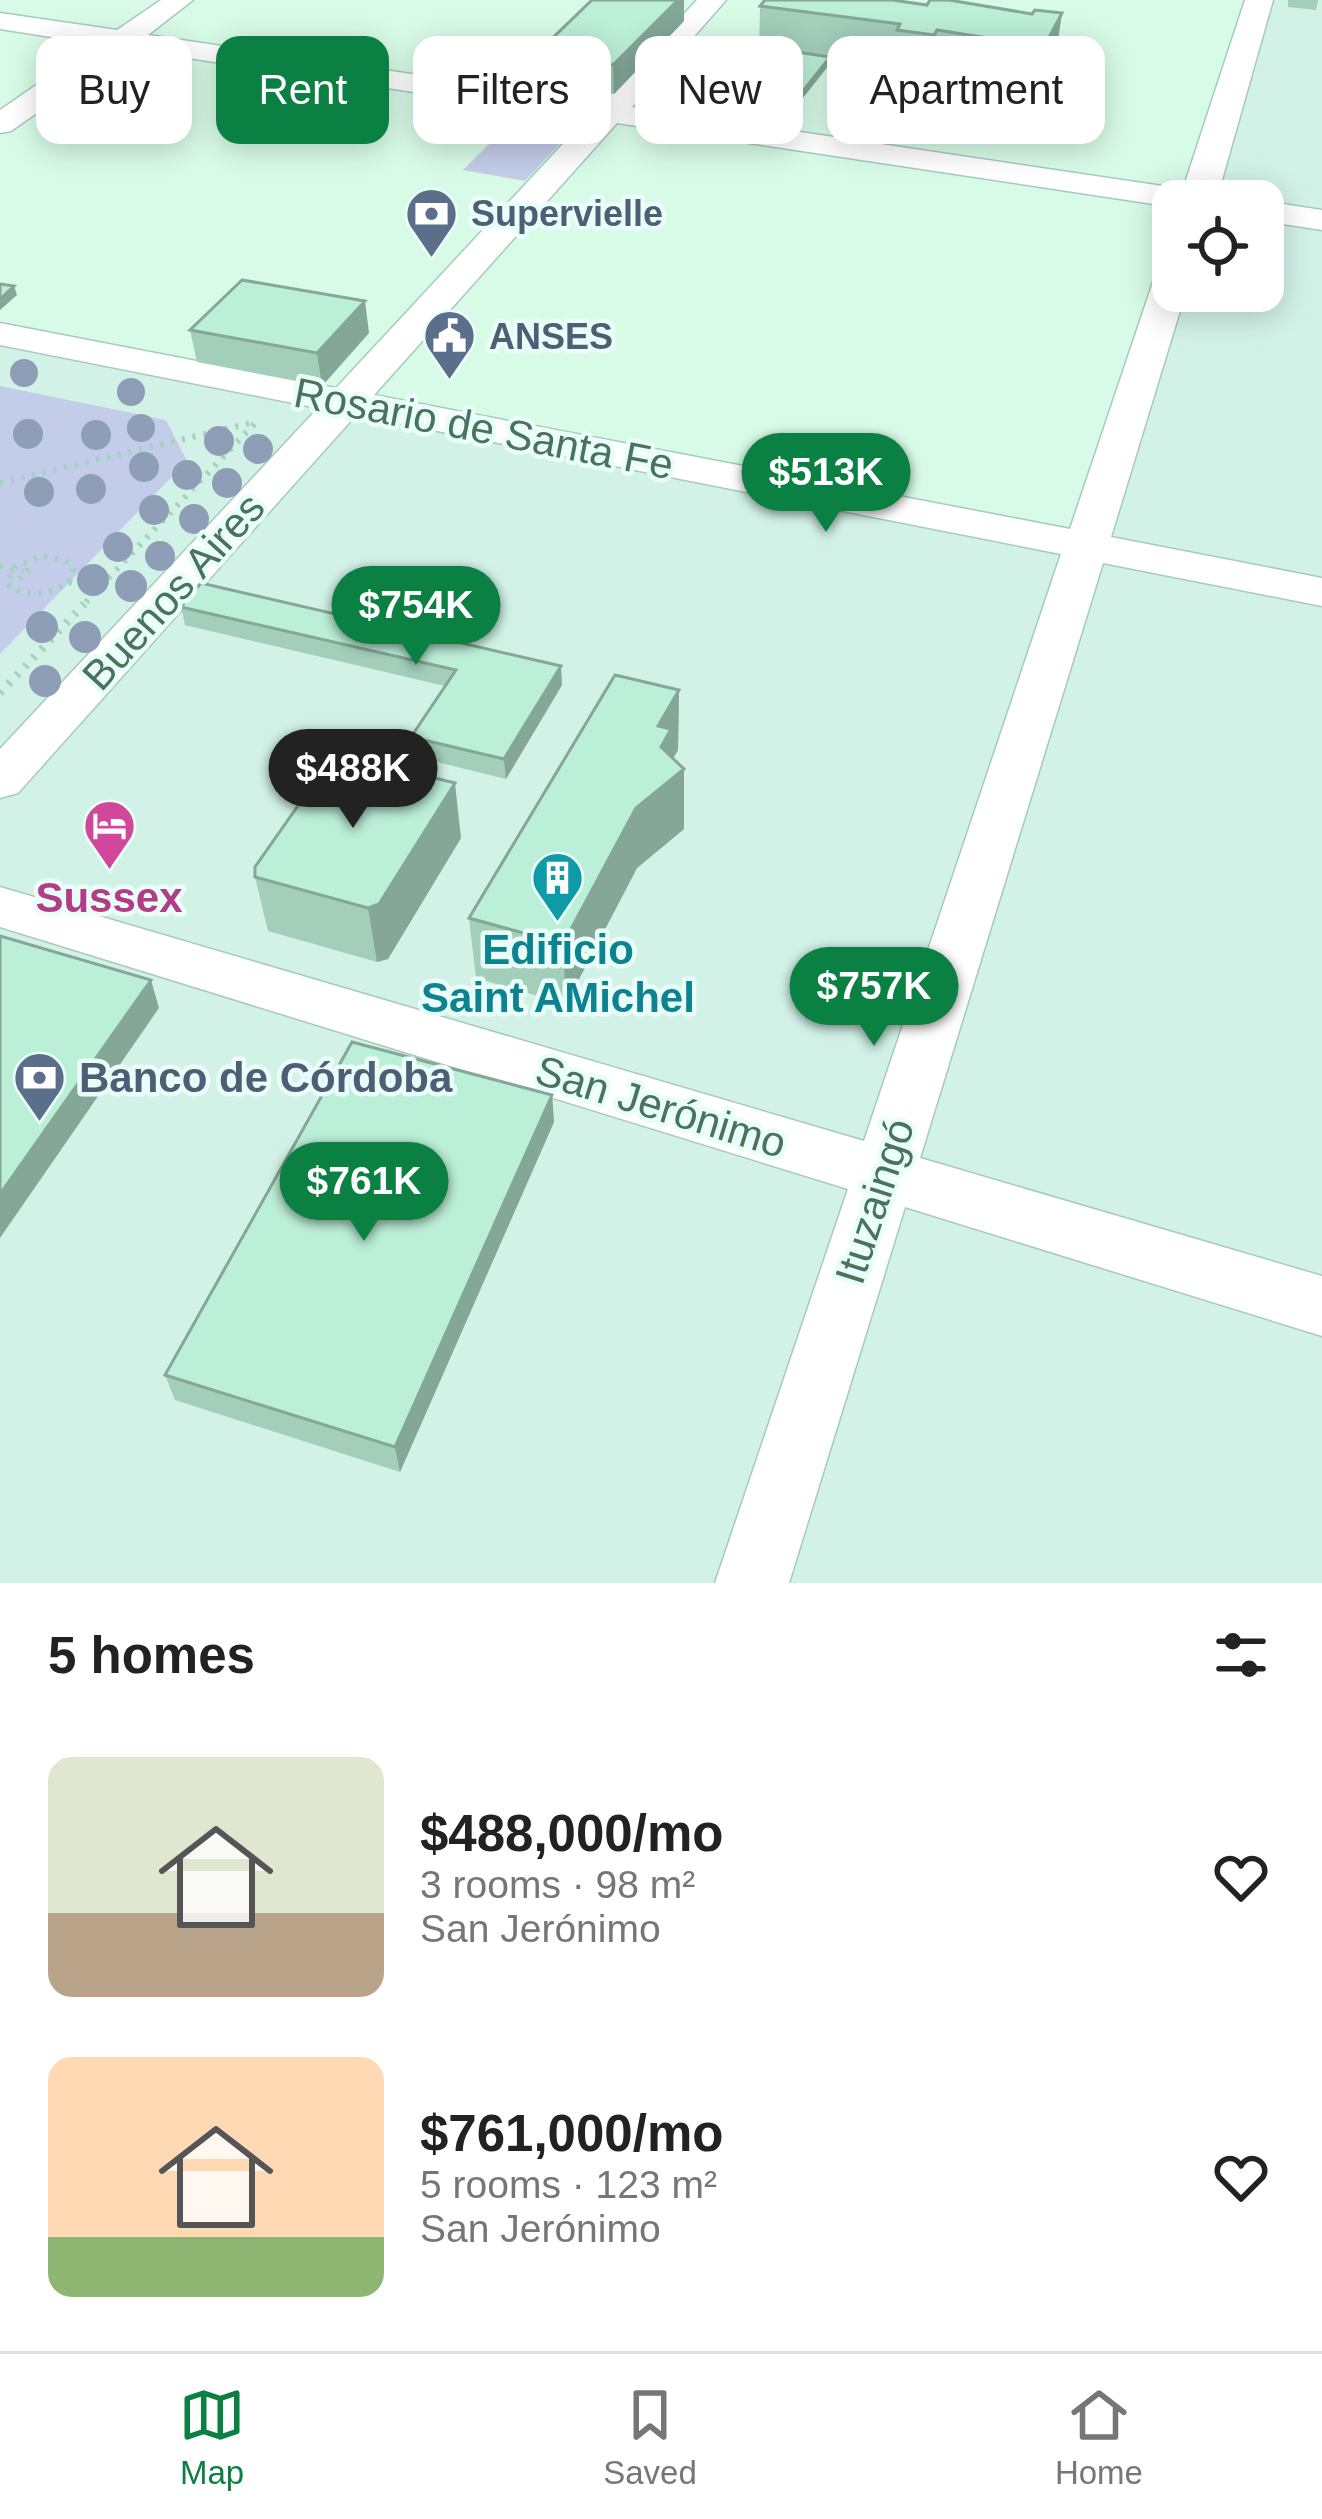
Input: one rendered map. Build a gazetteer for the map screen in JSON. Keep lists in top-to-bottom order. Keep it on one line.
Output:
{"streets":{"street":["Rosario de Santa Fe","Buenos Aires","San Jerónimo","Ituzaingó"]},"crossings":[["Rosario de Santa Fe","Buenos Aires"],["Rosario de Santa Fe","Ituzaingó"],["San Jerónimo","Ituzaingó"]],"places":{"bank":["Supervielle","Banco de Córdoba"],"public building":["ANSES"],"hotel":["Sussex"],"building":["Edificio Saint AMichel"]},"page":{"chip":["Buy","Rent","Filters","New","Apartment"],"price":["$513K","$754K","$488K","$757K","$761K"],"heading":"5 homes","list":[{"name":"$488,000/mo","note":"3 rooms · 98 m² · San Jerónimo"},{"name":"$761,000/mo","note":"5 rooms · 123 m² · San Jerónimo"}],"tabs":["Map","Saved","Home"]}}
